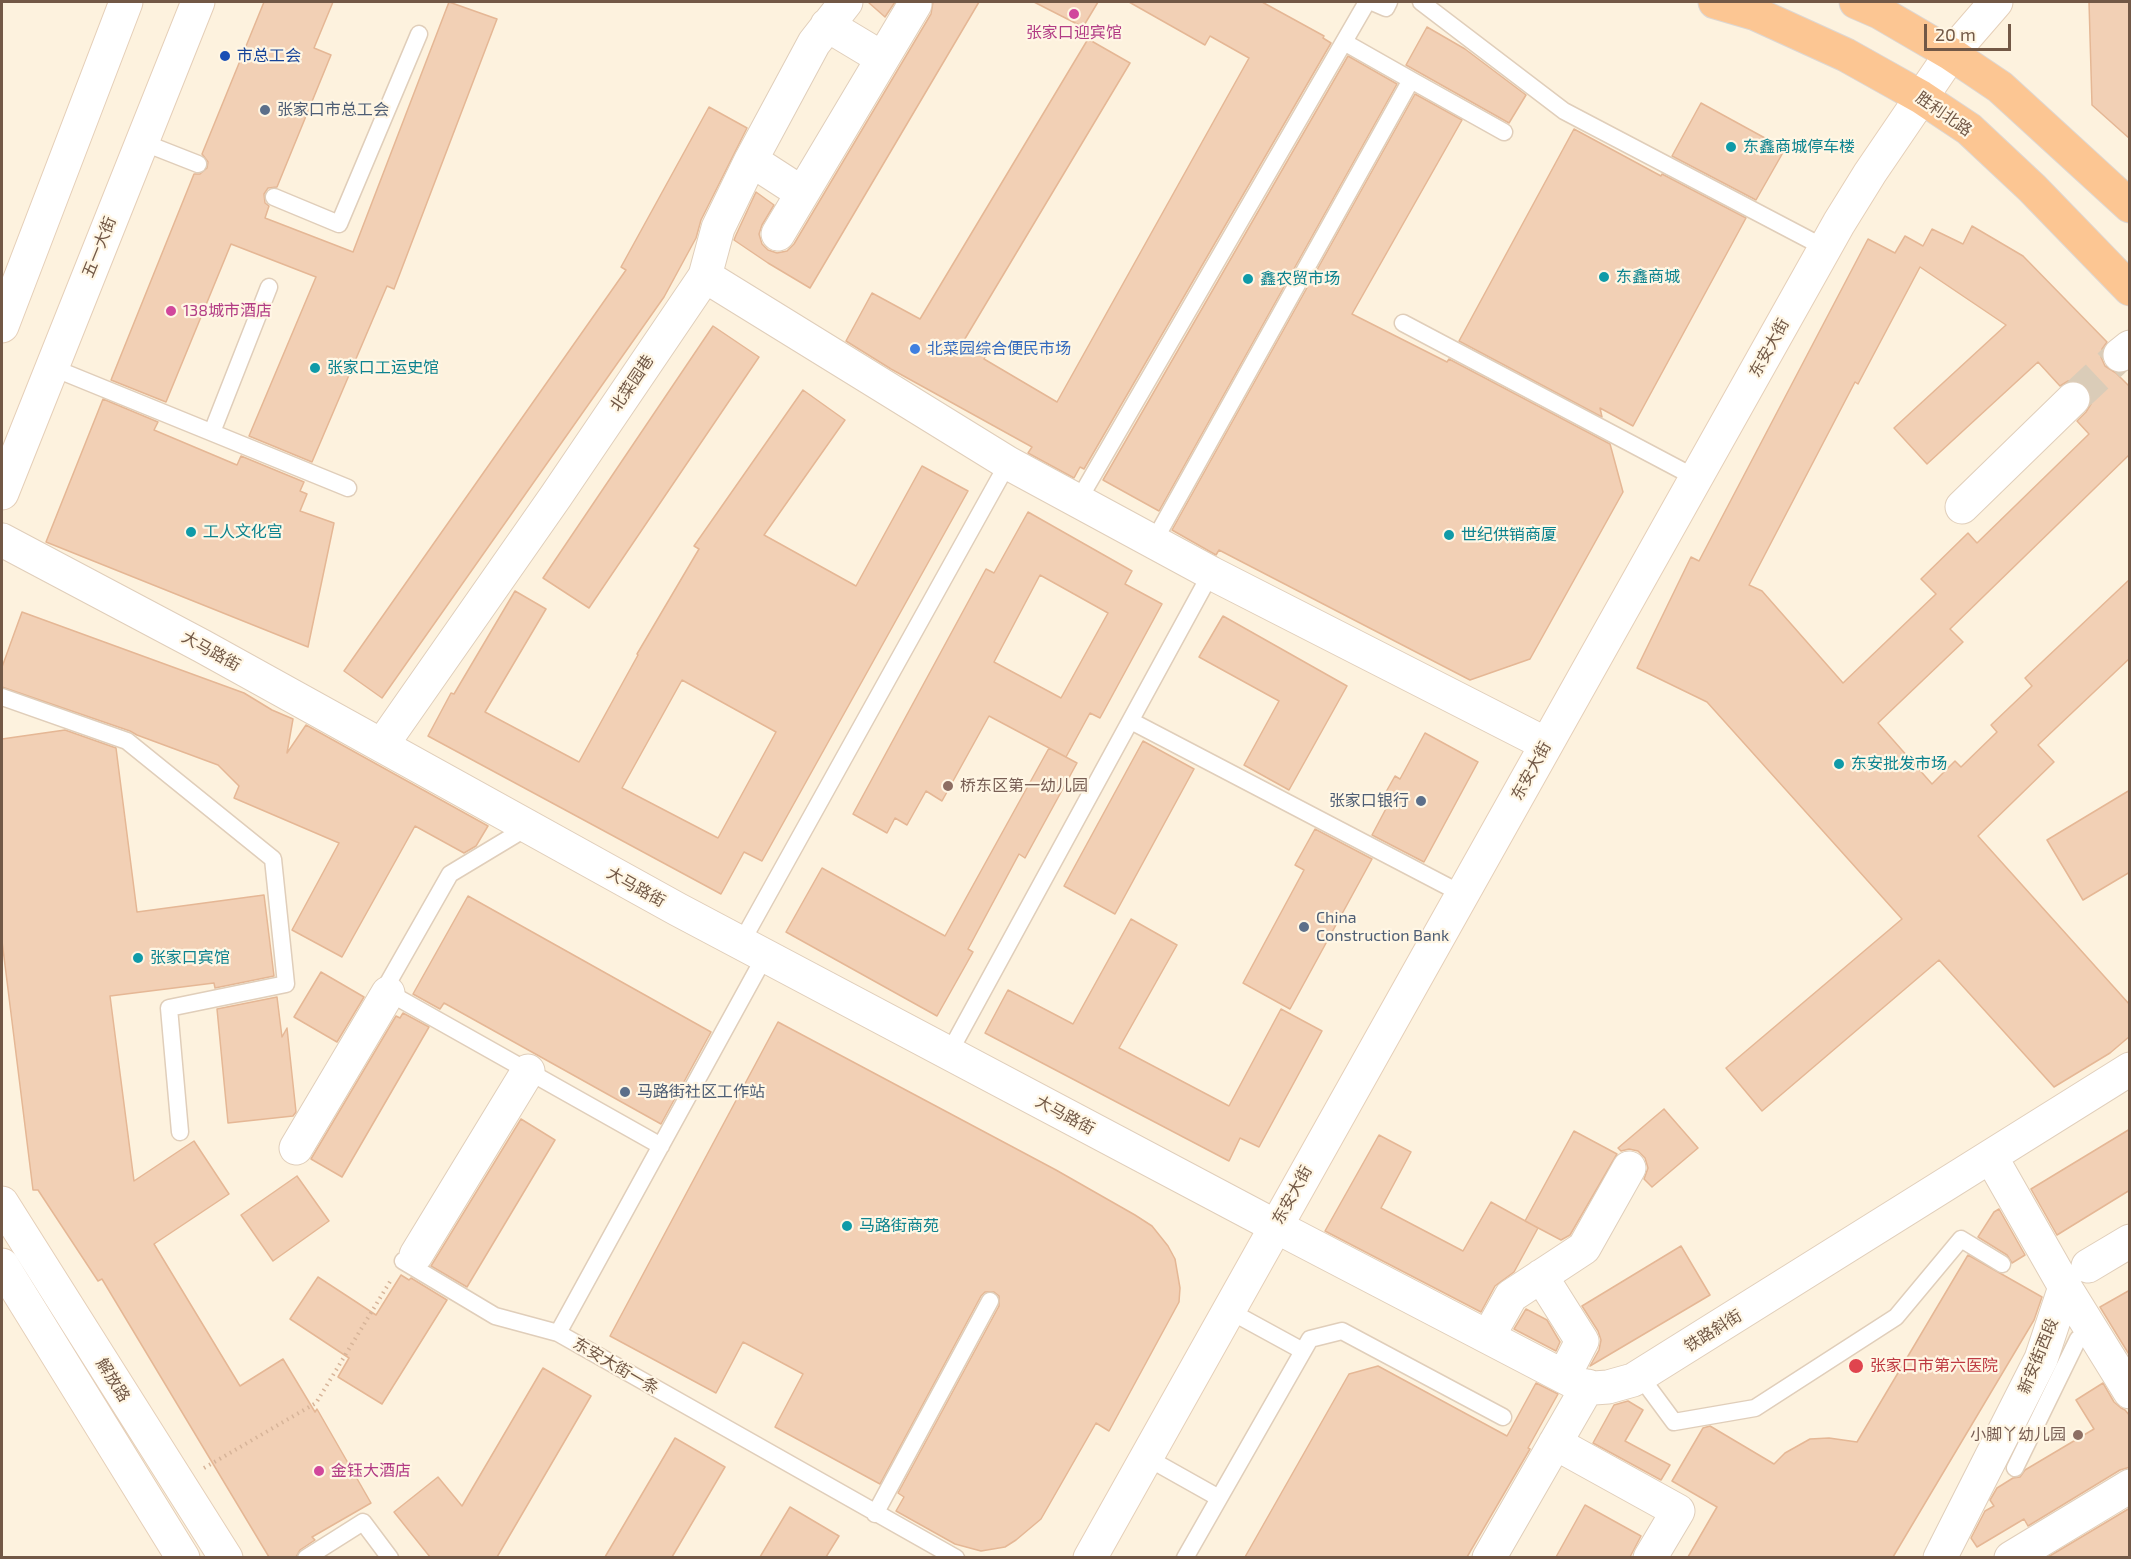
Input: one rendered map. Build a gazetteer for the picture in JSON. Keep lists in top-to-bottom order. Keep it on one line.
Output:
{"streets":{"highway":["胜利北路"],"street":["五一大街","东安大街","北菜园巷","大马路街","铁路斜街","新安街西段","解放路"],"lane":["东安大街一条"]},"crossings":[["胜利北路","东安大街"],["东安大街","大马路街"],["东安大街","铁路斜街"],["北菜园巷","大马路街"],["大马路街","铁路斜街"],["大马路街","东安大街一条"]],"places":["张家口迎宾馆","市总工会","张家口市总工会","东鑫商城停车楼","东鑫商城","鑫农贸市场","138城市酒店","北菜园综合便民市场","张家口工运史馆","工人文化宫","世纪供销商厦","东安批发市场","桥东区第一幼儿园","张家口银行","China Construction Bank","张家口宾馆","马路街社区工作站","马路街商苑","张家口市第六医院","小脚丫幼儿园","金钰大酒店"],"scale_bar":"20 m"}
